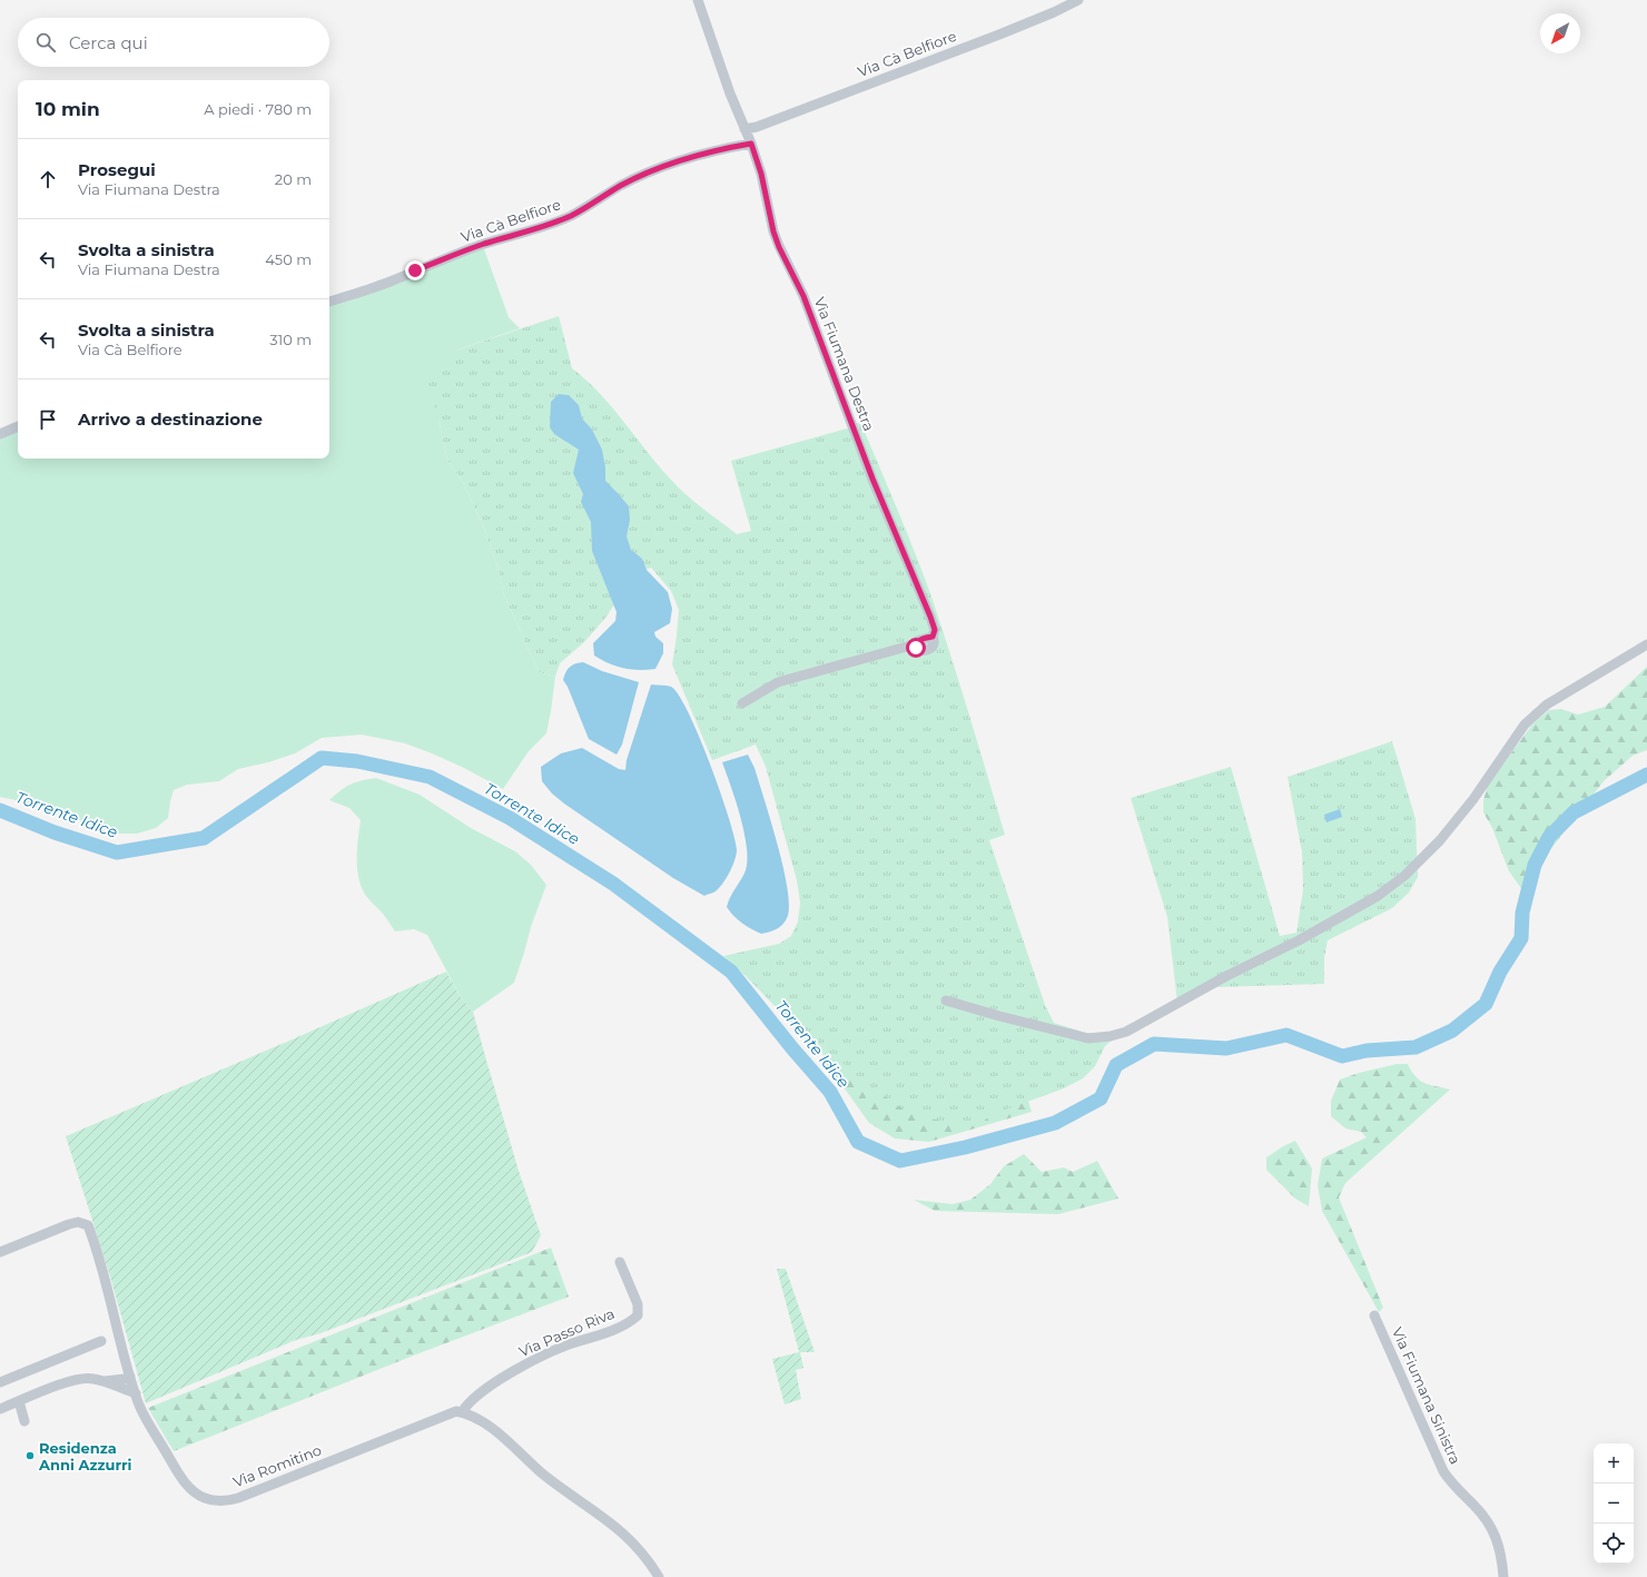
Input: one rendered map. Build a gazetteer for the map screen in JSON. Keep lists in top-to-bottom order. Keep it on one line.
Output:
{"streets":{"street":["Via Cà Belfiore","Via Fiumana Destra","Via Passo Riva","Via Fiumana Sinistra","Via Romitino"]},"crossings":[["Via Cà Belfiore","Via Fiumana Destra"],["Via Passo Riva","Via Romitino"]],"water":["Torrente Idice"],"places":["Residenza Anni Azzurri"],"north":"bottom left","page":{"search":"Cerca qui","heading":["10 min","A piedi · 780 m"],"list":[["Prosegui","Via Fiumana Destra","20 m"],["Svolta a sinistra","Via Fiumana Destra","450 m"],["Svolta a sinistra","Via Cà Belfiore","310 m"],"Arrivo a destinazione"],"map_buttons":["+","−"]}}
